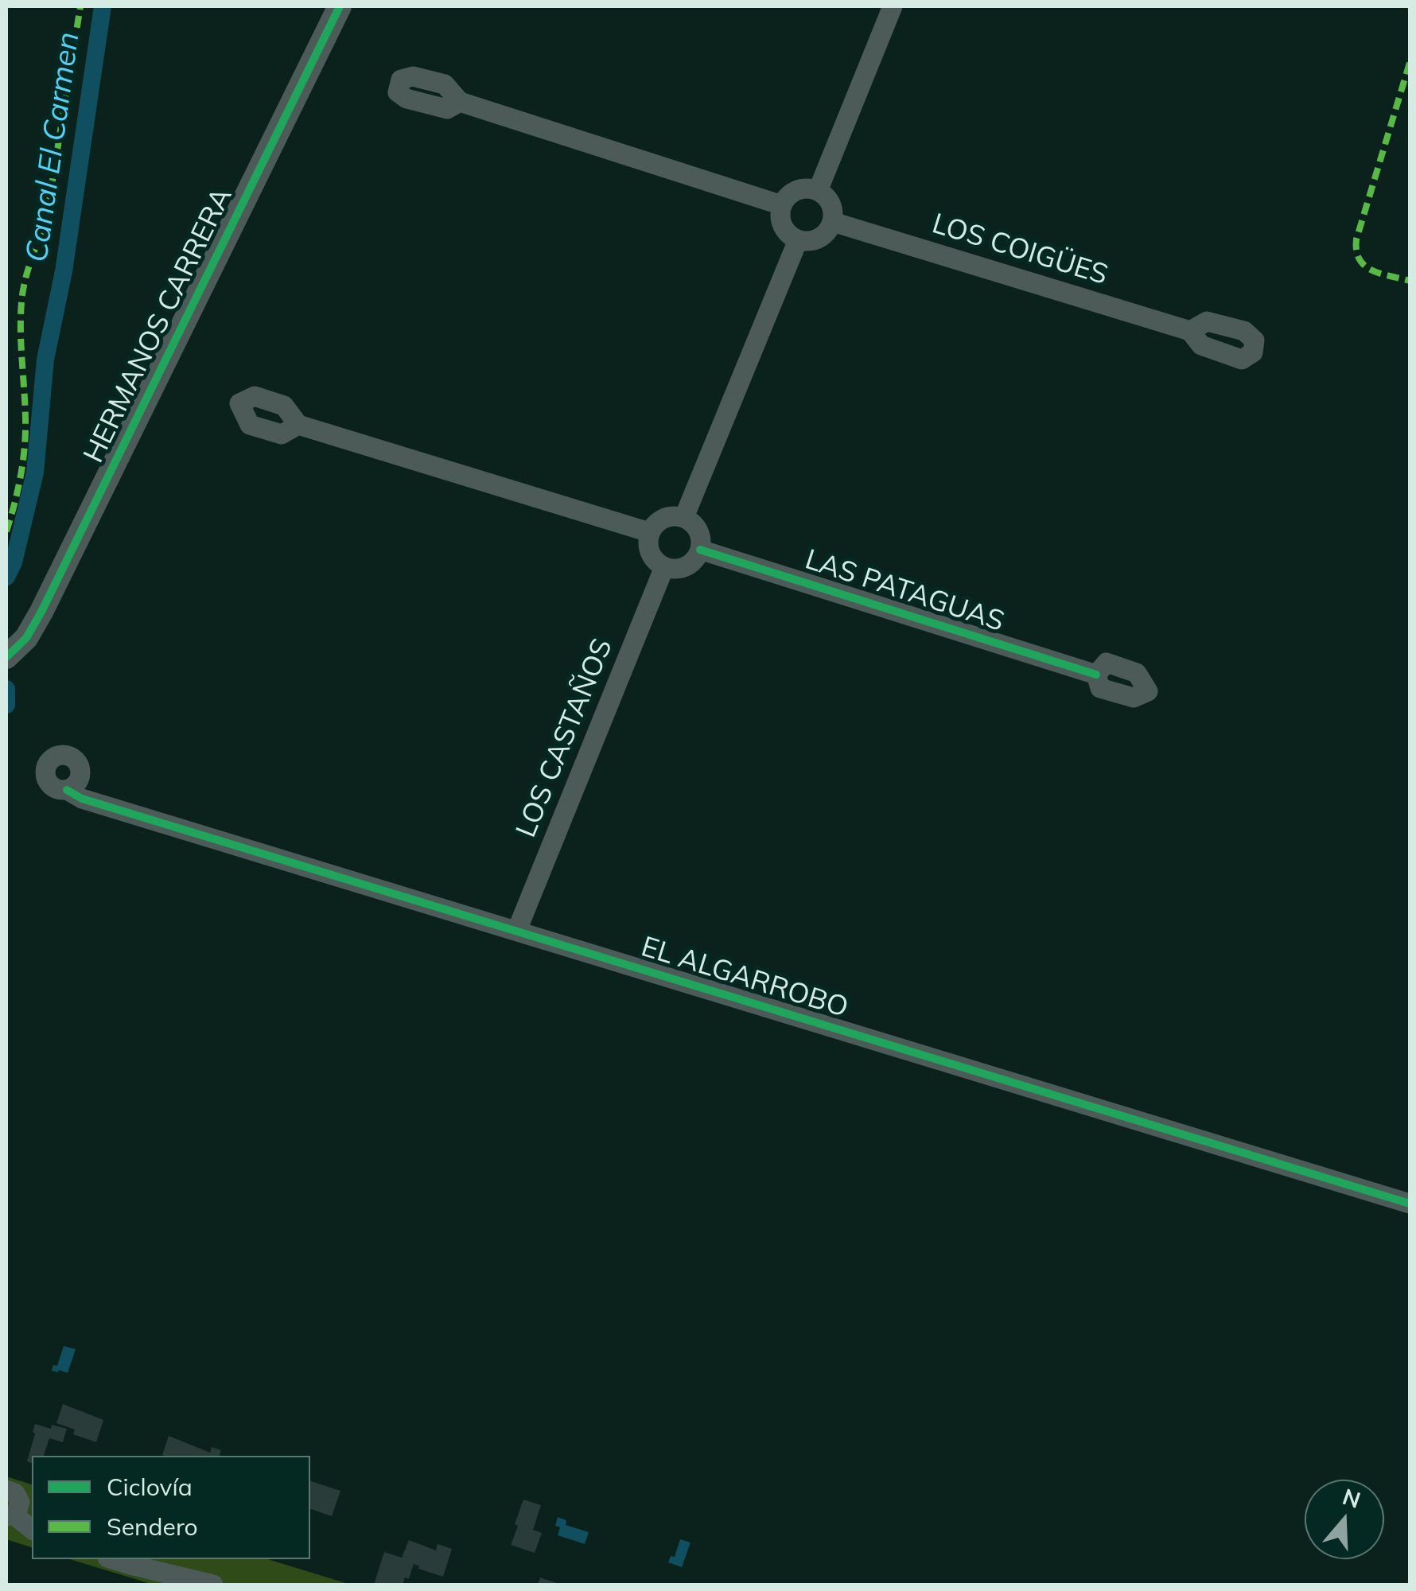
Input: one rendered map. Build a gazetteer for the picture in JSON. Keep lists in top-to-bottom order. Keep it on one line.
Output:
{"streets":{"street":["LOS COIGÜES","HERMANOS CARRERA","LAS PATAGUAS","LOS CASTAÑOS","EL ALGARROBO"]},"crossings":[["LAS PATAGUAS","LOS CASTAÑOS"],["LOS CASTAÑOS","EL ALGARROBO"]],"water":["Canal El Carmen"],"legend":["Ciclovía","Sendero"],"north":"top"}
